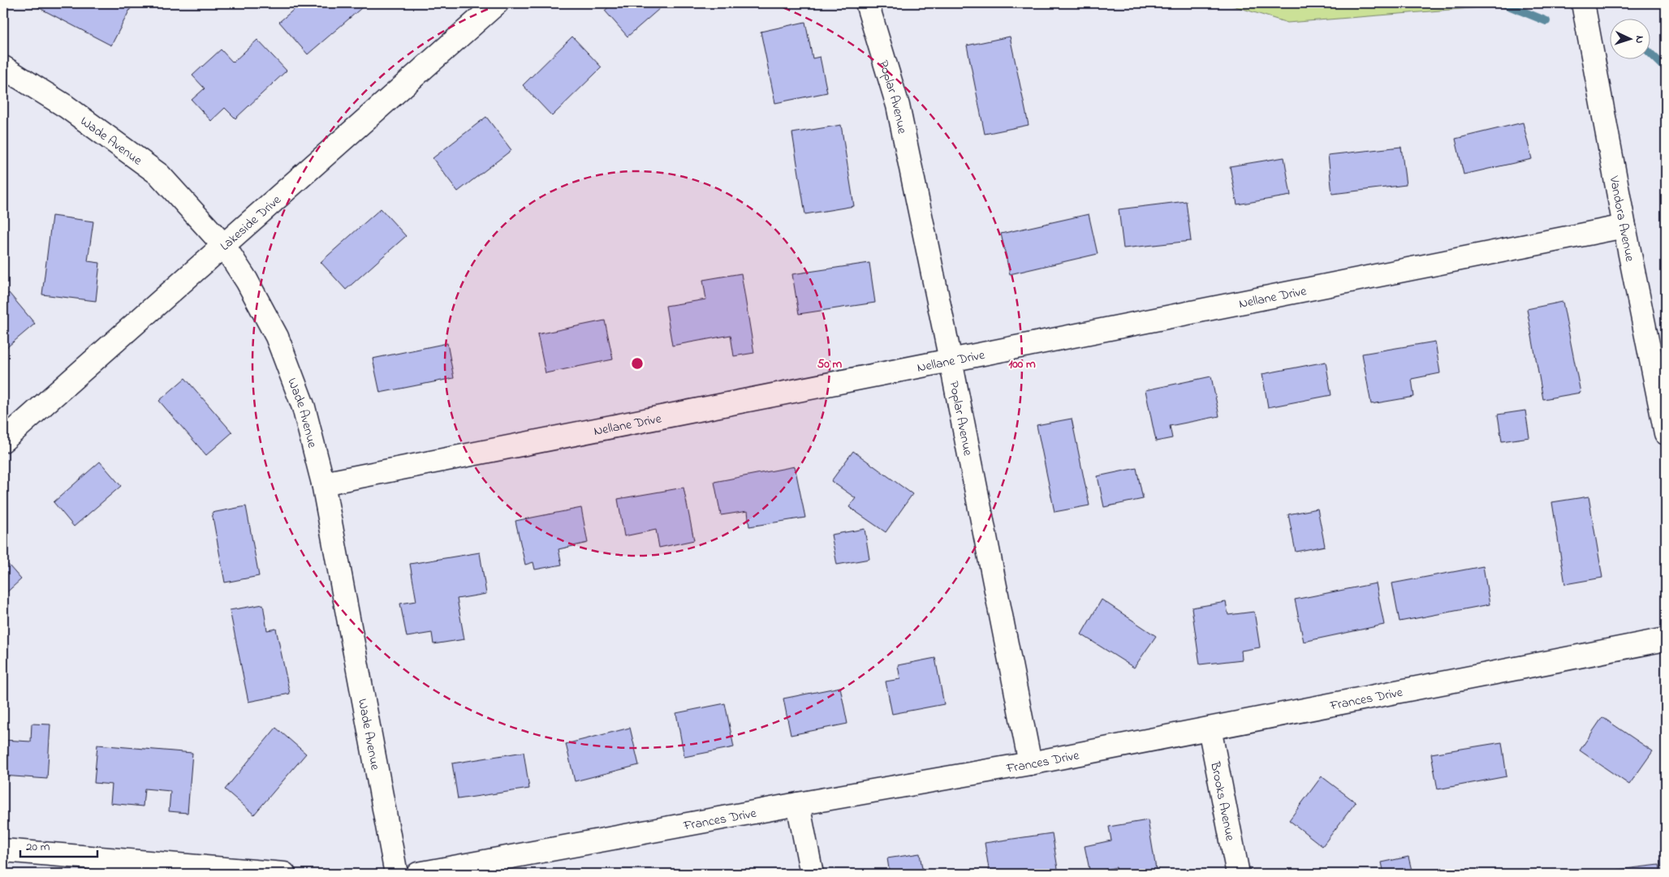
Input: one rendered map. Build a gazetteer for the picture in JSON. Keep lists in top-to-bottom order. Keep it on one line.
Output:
{"streets":{"street":["Poplar Avenue","Wade Avenue","Vandora Avenue","Lakeside Drive","Nellane Drive","Frances Drive","Brooks Avenue"]},"crossings":[["Poplar Avenue","Nellane Drive"],["Poplar Avenue","Frances Drive"],["Wade Avenue","Lakeside Drive"],["Wade Avenue","Nellane Drive"],["Vandora Avenue","Nellane Drive"],["Frances Drive","Brooks Avenue"]],"scale_bar":"20 m","north":"right","rings":["50 m","100 m"]}
